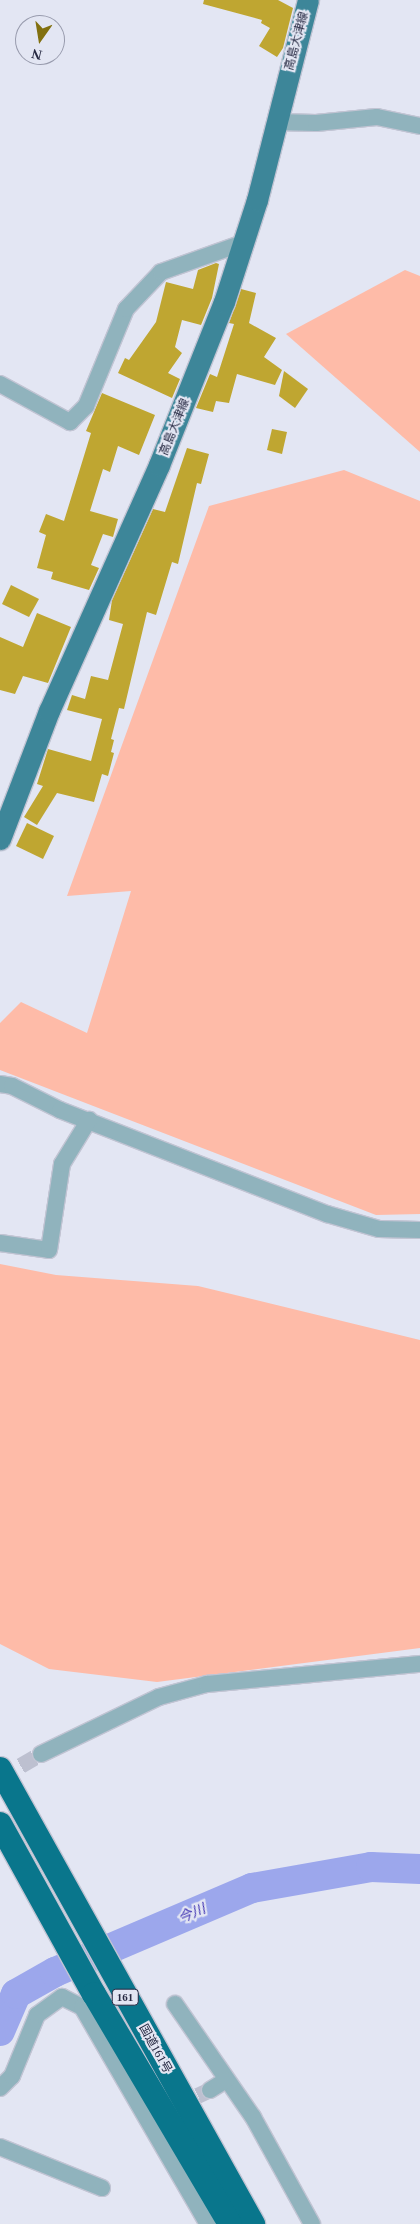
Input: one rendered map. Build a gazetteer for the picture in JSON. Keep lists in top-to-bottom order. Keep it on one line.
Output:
{"streets":{"highway":["161","国道161号"],"main road":["高島大津線"]},"water":["今川"],"north":"bottom"}
